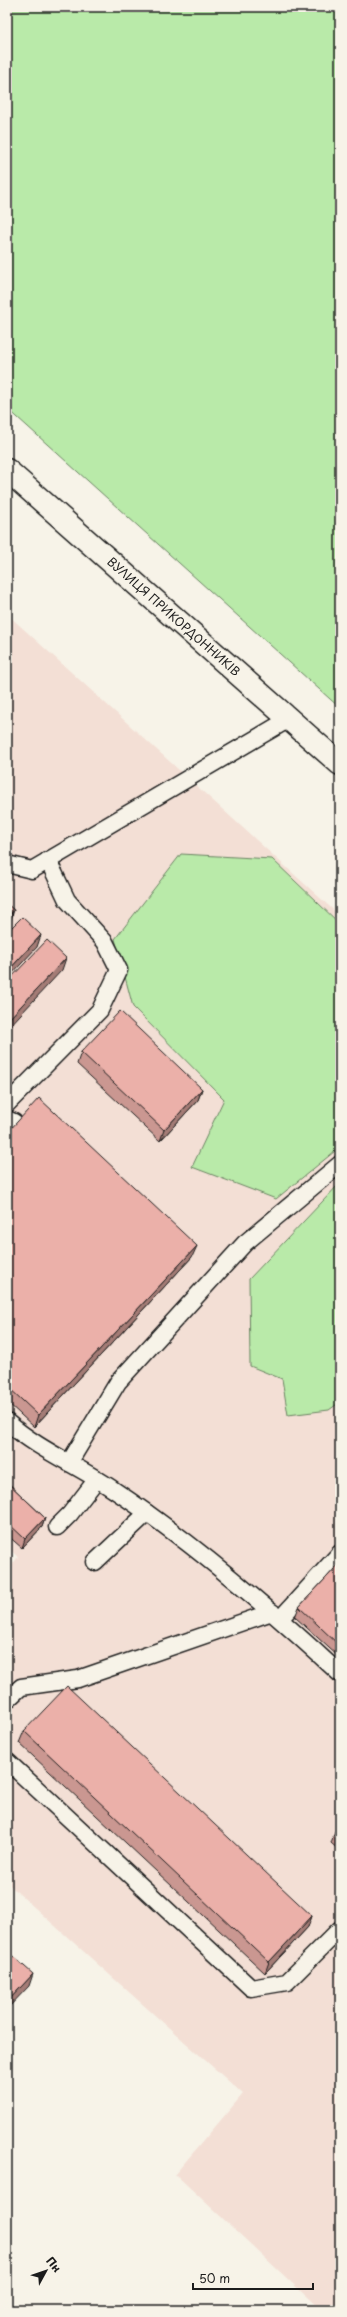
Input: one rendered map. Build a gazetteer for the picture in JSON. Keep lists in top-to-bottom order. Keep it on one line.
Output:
{"streets":{"street":["ВУЛИЦЯ ПРИКОРДОННИКІВ"]},"scale_bar":"50 m","north":"top right"}
